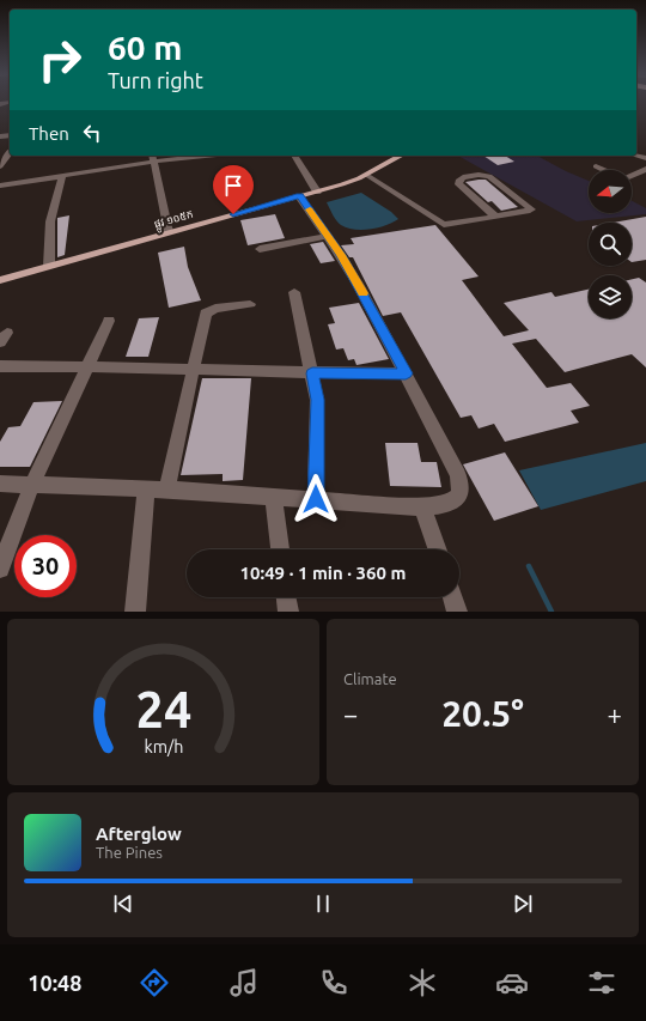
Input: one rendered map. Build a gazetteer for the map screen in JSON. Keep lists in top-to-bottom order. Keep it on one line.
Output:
{"streets":{"main road":["ផ្លូវ ១០៥ក"]},"north":"left","page":{"turn":["60 m","Turn right"],"then":"Then","limit":"30","trip":"10:49 · 1 min · 360 m","tile":"Climate","heat":["−","20.5°","+"],"song":["Afterglow","The Pines"],"tabs":"10:48","gauge":["24","km/h"]}}
